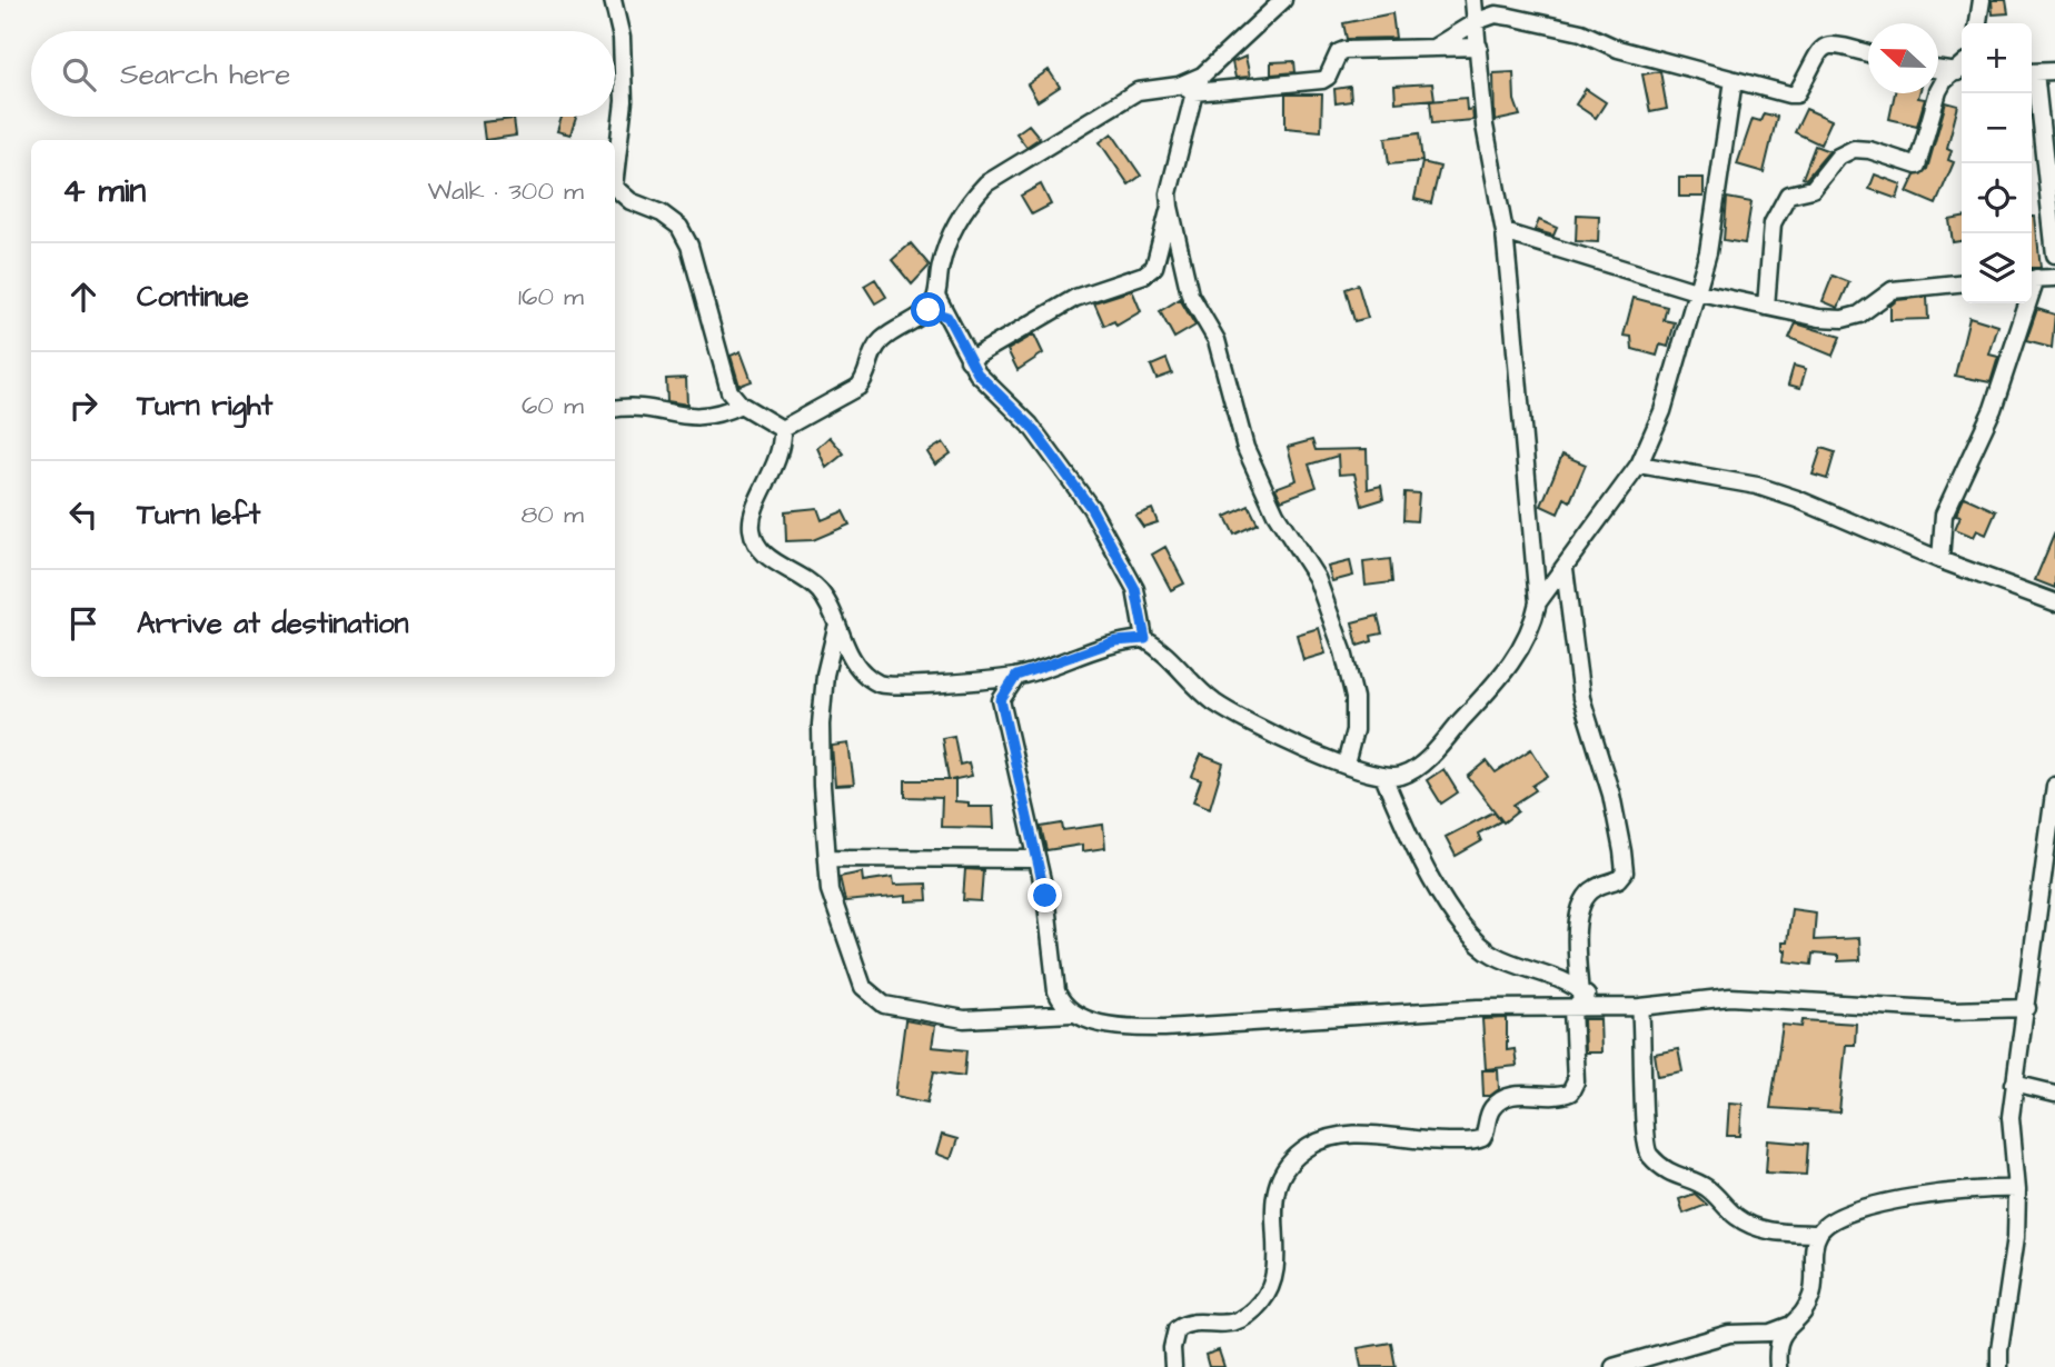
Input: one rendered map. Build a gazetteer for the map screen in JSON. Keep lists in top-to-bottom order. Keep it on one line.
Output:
{"north":"left","page":{"map_buttons":["+","−"],"search":"Search here","heading":["4 min","Walk · 300 m"],"list":[["Continue","160 m"],["Turn right","60 m"],["Turn left","80 m"],"Arrive at destination"]}}
